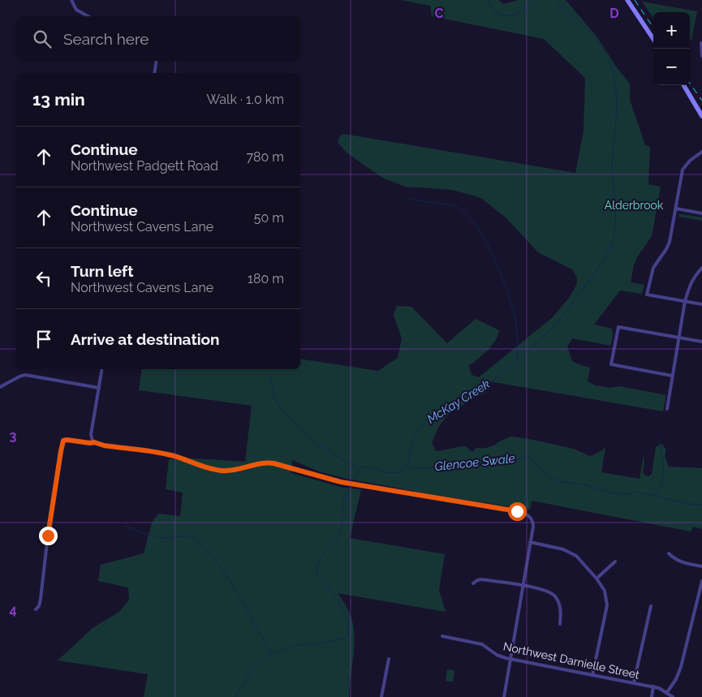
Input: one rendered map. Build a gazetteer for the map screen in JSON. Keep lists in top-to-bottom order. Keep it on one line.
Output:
{"streets":{"street":["Northwest Darnielle Street"]},"water":["McKay Creek","Glencoe Swale"],"parks":["Alderbrook"],"page":{"map_buttons":["+","−"],"search":"Search here","heading":["13 min","Walk · 1.0 km"],"list":[["Continue","Northwest Padgett Road","780 m"],["Continue","Northwest Cavens Lane","50 m"],["Turn left","Northwest Cavens Lane","180 m"],"Arrive at destination"]},"grid":{"columns":["C","D"],"rows":["3","4"]}}
